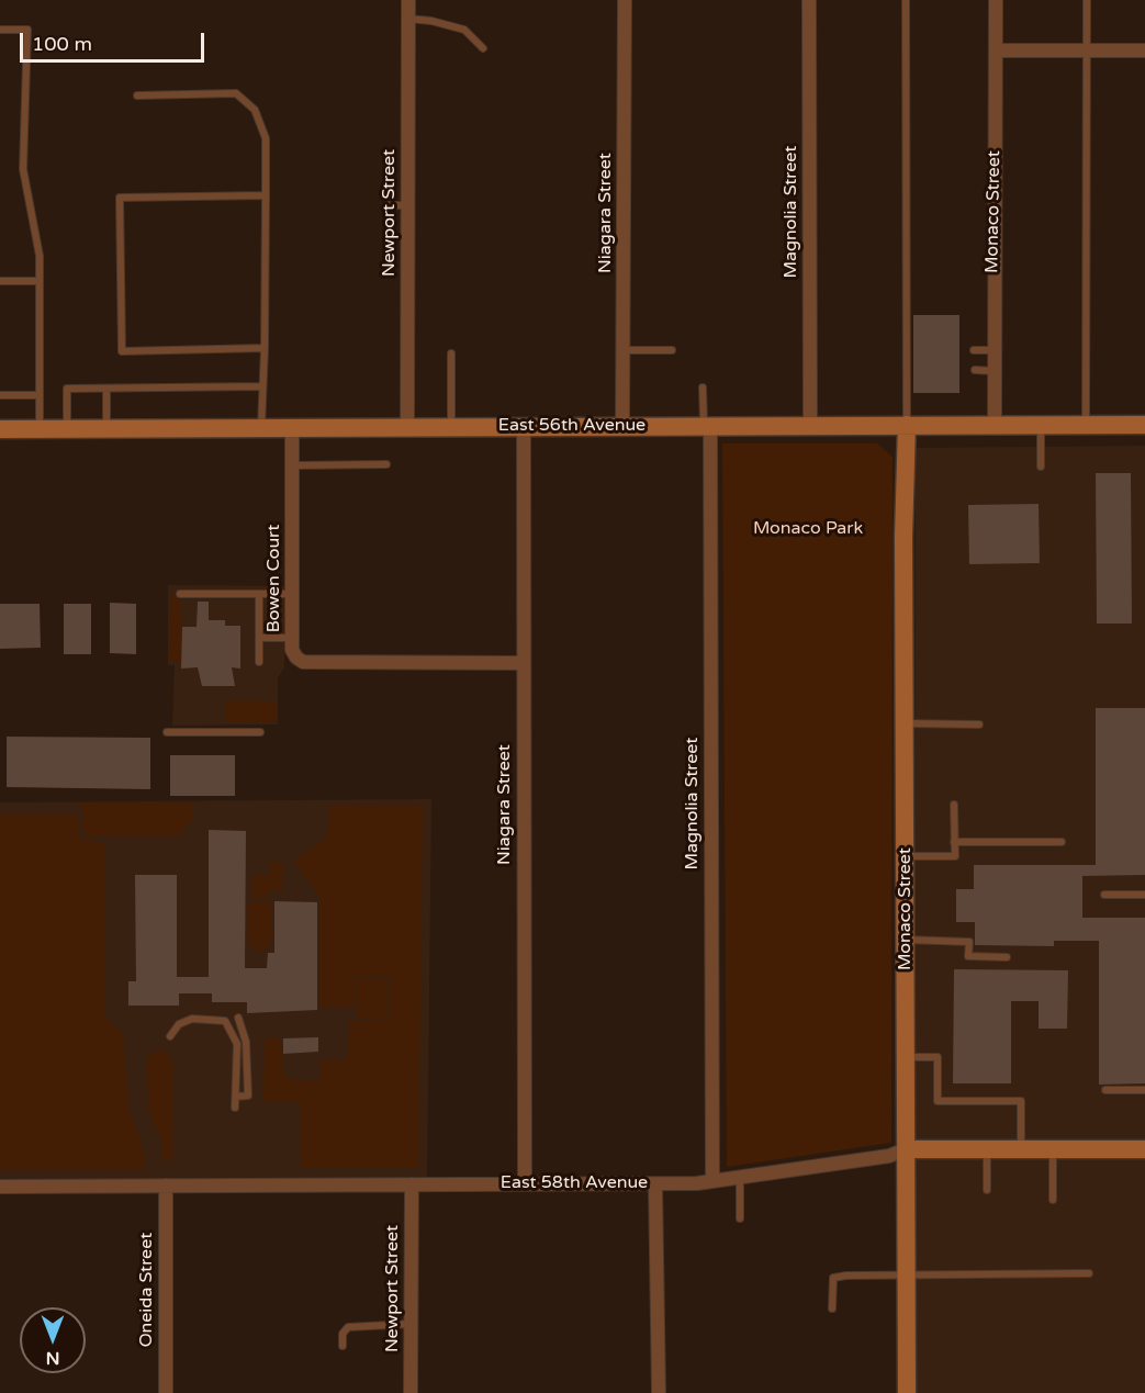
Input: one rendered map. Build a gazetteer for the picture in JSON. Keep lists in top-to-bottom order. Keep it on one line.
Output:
{"streets":{"street":["Magnolia Street","Monaco Street","Newport Street","Niagara Street","East 56th Avenue","Bowen Court","East 58th Avenue","Oneida Street"]},"crossings":[["Magnolia Street","East 56th Avenue"],["Magnolia Street","East 58th Avenue"],["Monaco Street","East 56th Avenue"],["Monaco Street","East 58th Avenue"],["Newport Street","East 56th Avenue"],["Newport Street","East 58th Avenue"],["Niagara Street","East 56th Avenue"],["Niagara Street","Bowen Court"],["Niagara Street","East 58th Avenue"],["East 56th Avenue","Bowen Court"],["East 58th Avenue","Oneida Street"]],"parks":["Monaco Park"],"scale_bar":"100 m","north":"bottom"}
